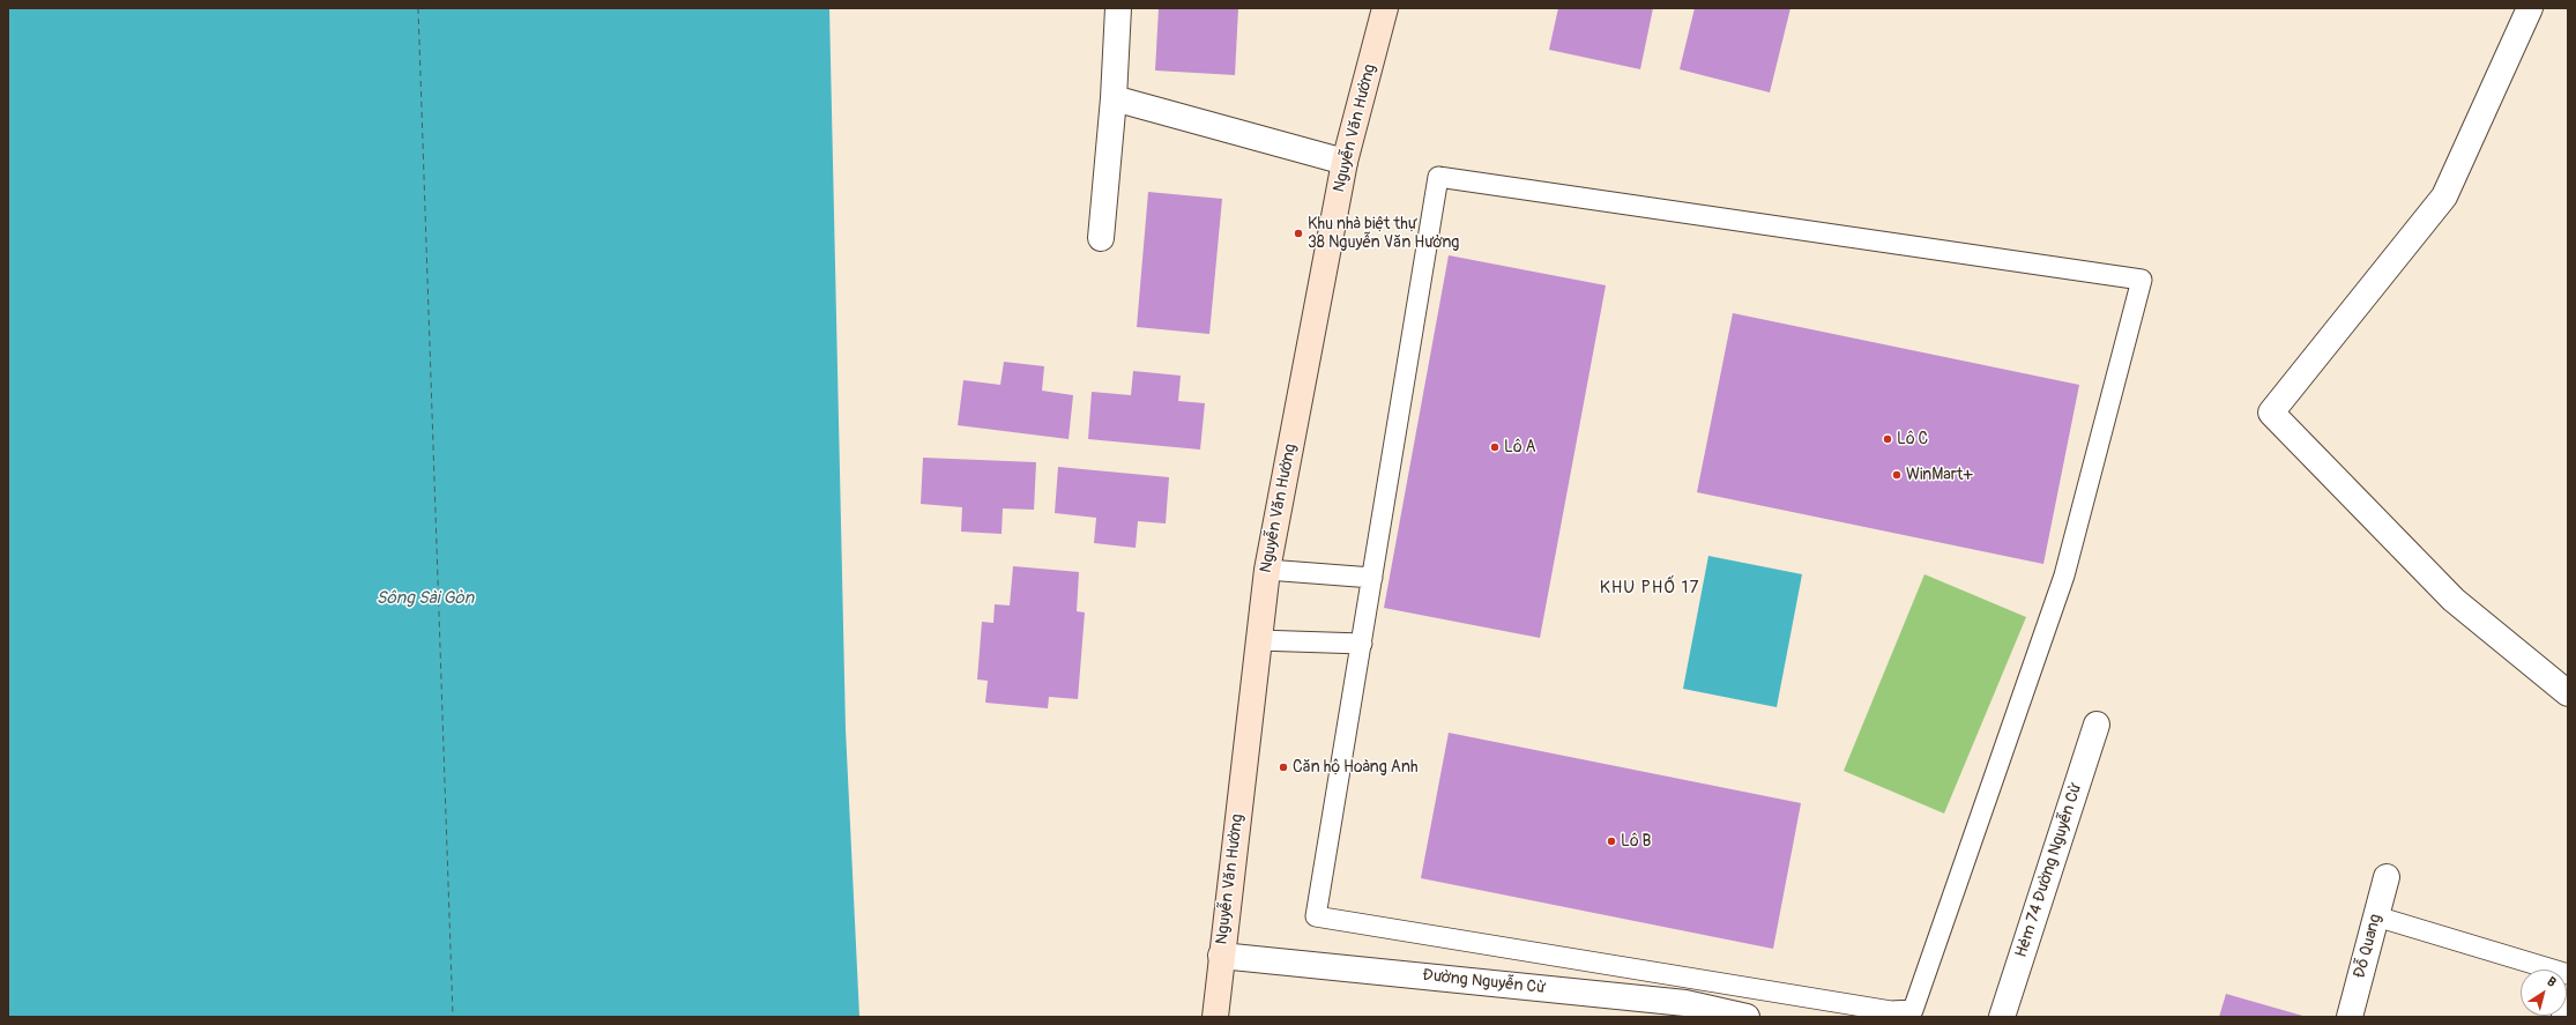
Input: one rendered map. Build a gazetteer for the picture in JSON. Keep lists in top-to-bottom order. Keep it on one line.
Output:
{"streets":{"main road":["Nguyễn Văn Hưởng"],"street":["Hẻm 74 Đường Nguyễn Cừ","Đỗ Quang","Đường Nguyễn Cừ"]},"crossings":[["Nguyễn Văn Hưởng","Đường Nguyễn Cừ"]],"districts":["KHU PHỐ 17"],"water":["Sông Sài Gòn"],"places":["Khu nhà biệt thự 38 Nguyễn Văn Hưởng","Lô C","Lô A","WinMart+","Căn hộ Hoàng Anh","Lô B"],"north":"top right"}
